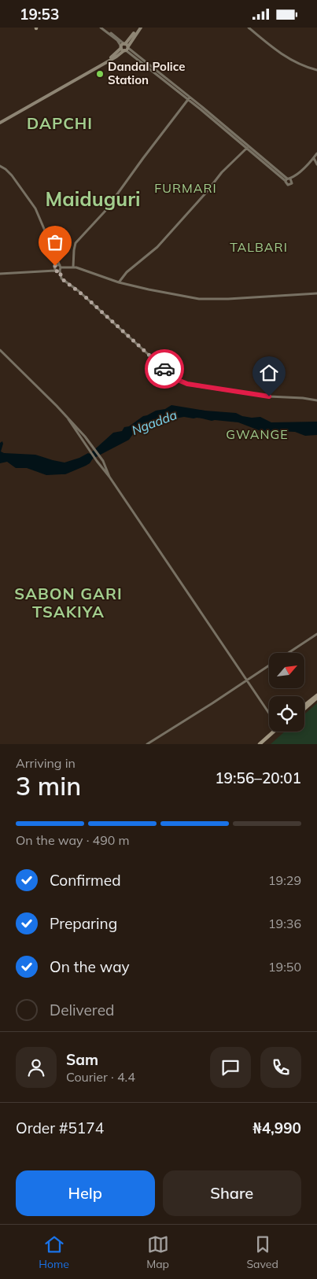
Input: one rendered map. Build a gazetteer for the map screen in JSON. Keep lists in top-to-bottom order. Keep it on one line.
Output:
{"districts":["DAPCHI","FURMARI","Maiduguri","TALBARI","GWANGE","SABON GARI TSAKIYA"],"water":["Ngadda"],"places":["Dandal Police Station"],"north":"top right","page":{"status":"19:53","heading":["3 min","Arriving in","19:56–20:01"],"panel":["Sam","Courier · 4.4","Order #5174","₦4,990"],"bar":"On the way · 490 m","list":[["Confirmed","19:29"],["Preparing","19:36"],["On the way","19:50"],"Delivered"],"buttons":["Help","Share"],"tabs":["Home","Map","Saved"]}}
